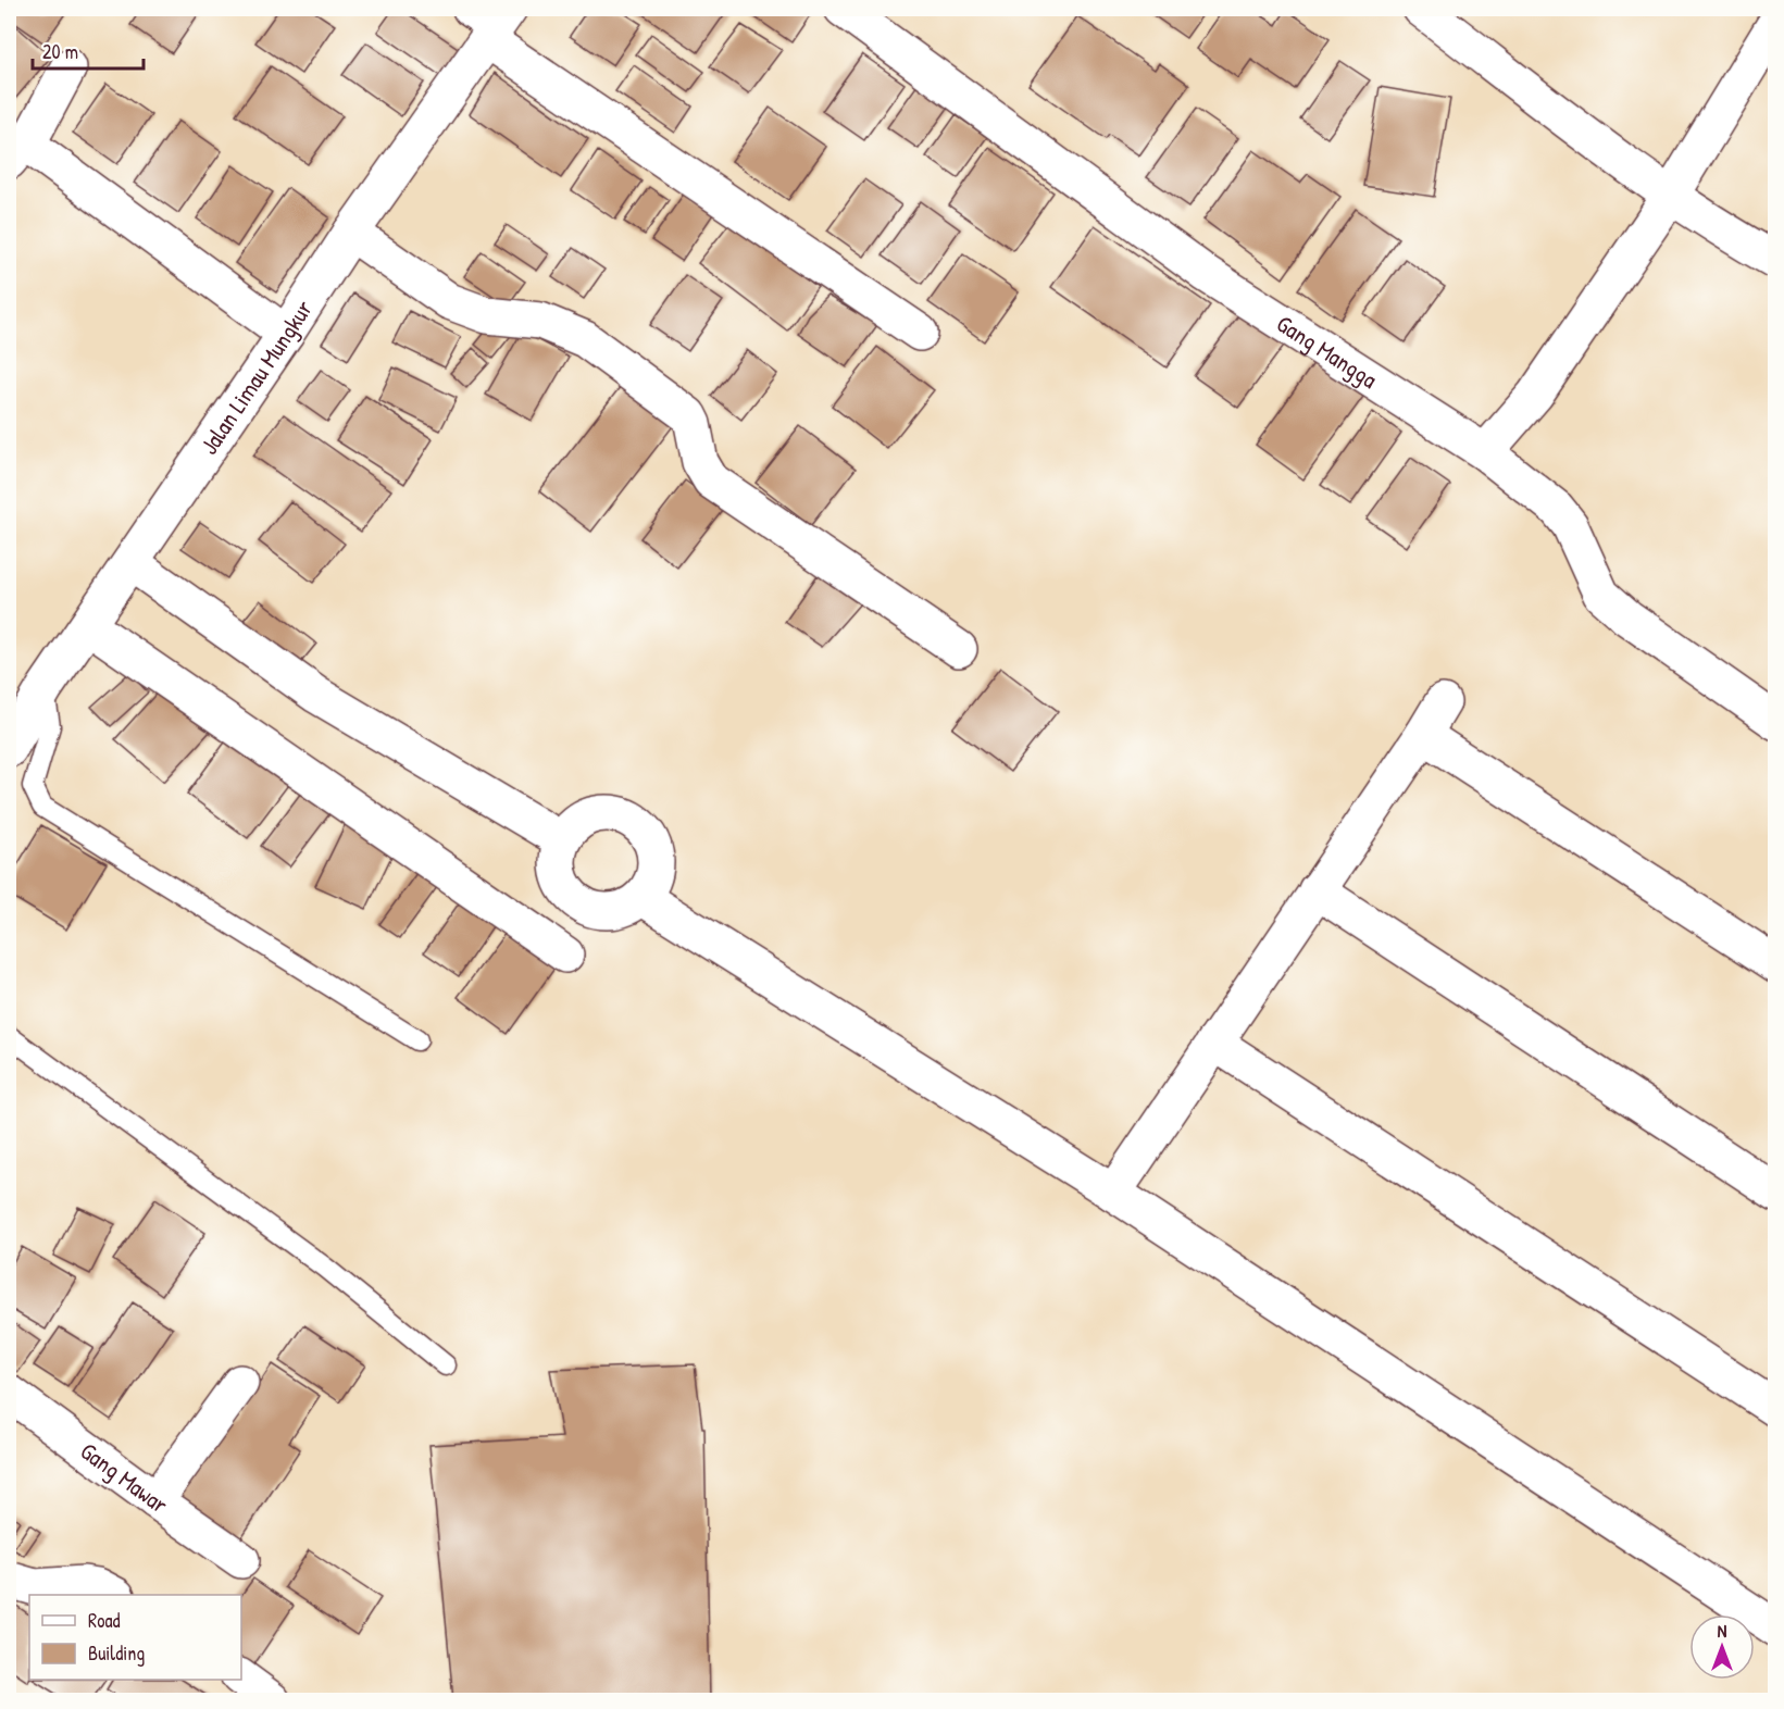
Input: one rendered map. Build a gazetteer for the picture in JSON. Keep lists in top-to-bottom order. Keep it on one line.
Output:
{"streets":{"street":["Gang Mangga","Jalan Limau Mungkur","Gang Mawar"]},"legend":["Road","Building"],"scale_bar":"20 m","north":"top"}
